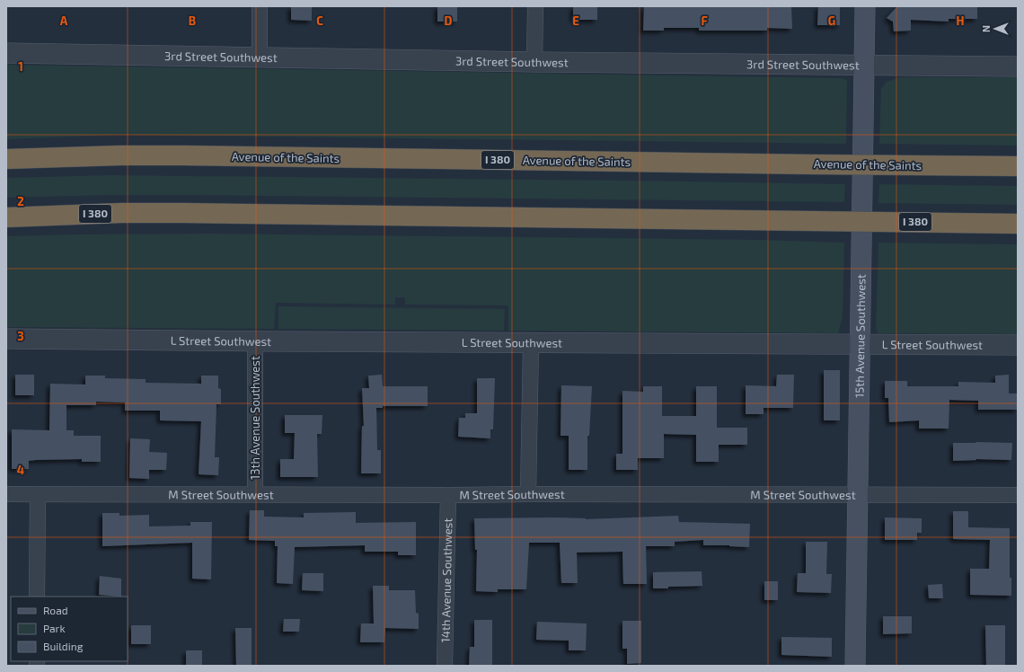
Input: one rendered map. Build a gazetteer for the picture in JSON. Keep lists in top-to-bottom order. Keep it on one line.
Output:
{"streets":{"highway":["Avenue of the Saints","I 380"],"main road":["15th Avenue Southwest"],"street":["3rd Street Southwest","L Street Southwest","13th Avenue Southwest","M Street Southwest","14th Avenue Southwest"]},"crossings":[["3rd Street Southwest","15th Avenue Southwest"],["15th Avenue Southwest","L Street Southwest"],["15th Avenue Southwest","M Street Southwest"],["L Street Southwest","13th Avenue Southwest"],["13th Avenue Southwest","M Street Southwest"],["M Street Southwest","14th Avenue Southwest"]],"legend":["Road","Park","Building"],"north":"left","grid":{"columns":["A","B","C","D","E","F","G","H"],"rows":["1","2","3","4"]}}
